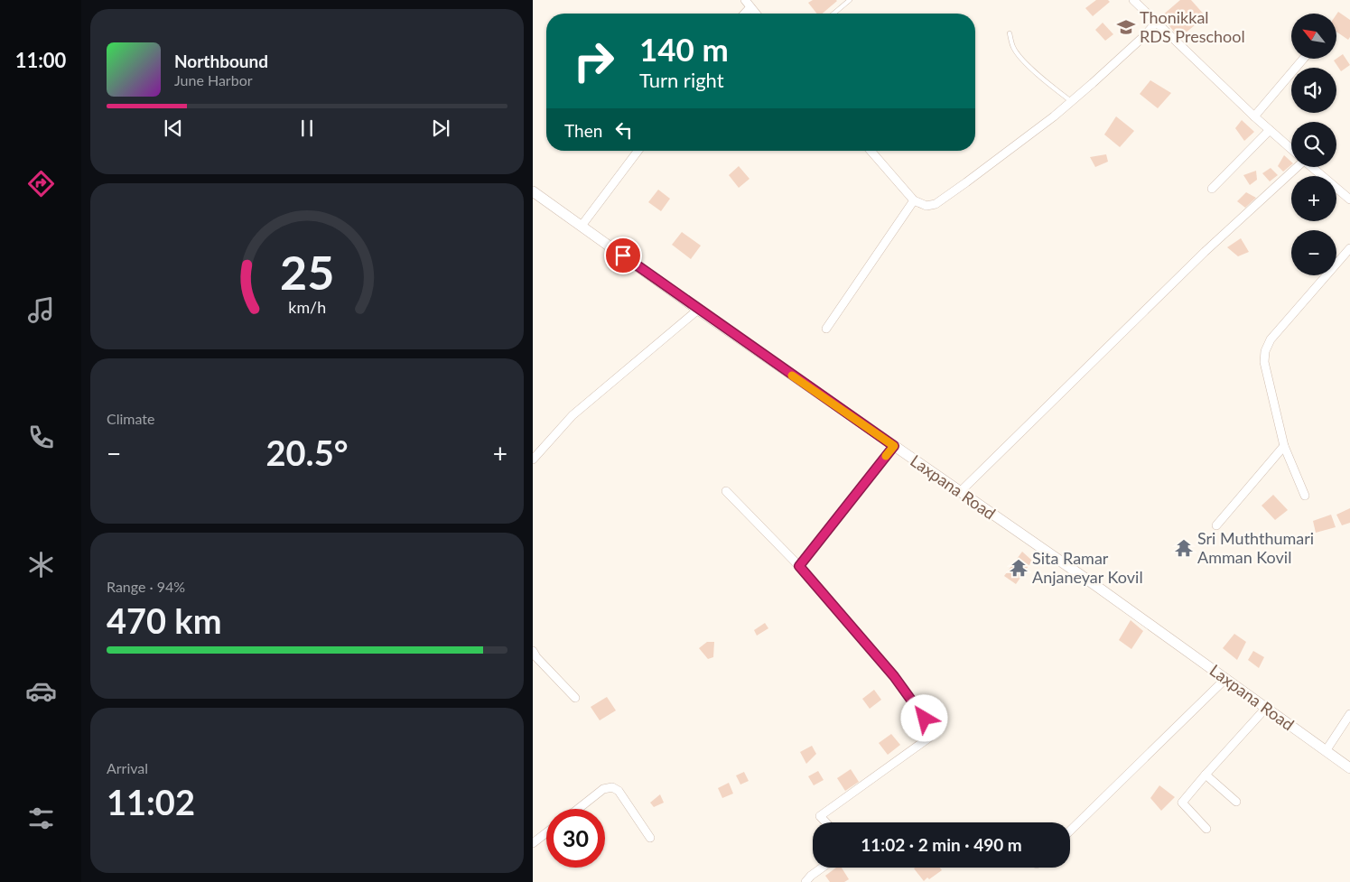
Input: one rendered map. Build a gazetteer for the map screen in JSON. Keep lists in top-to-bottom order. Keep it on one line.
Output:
{"streets":{"street":["Laxpana Road"]},"places":{"school or university":["Thonikkal RDS Preschool"],"temple":["Sri Muththumari Amman Kovil","Sita Ramar Anjaneyar Kovil"]},"north":"top left","page":{"tabs":"11:00","map_buttons":["+","−"],"turn":["140 m","Turn right"],"song":["Northbound","June Harbor"],"then":"Then","tile":["Climate",["Range · 94%","470 km"],["Arrival","11:02"]],"heat":["−","20.5°","+"],"limit":"30","trip":"11:02 · 2 min · 490 m","gauge":["25","km/h"]}}
